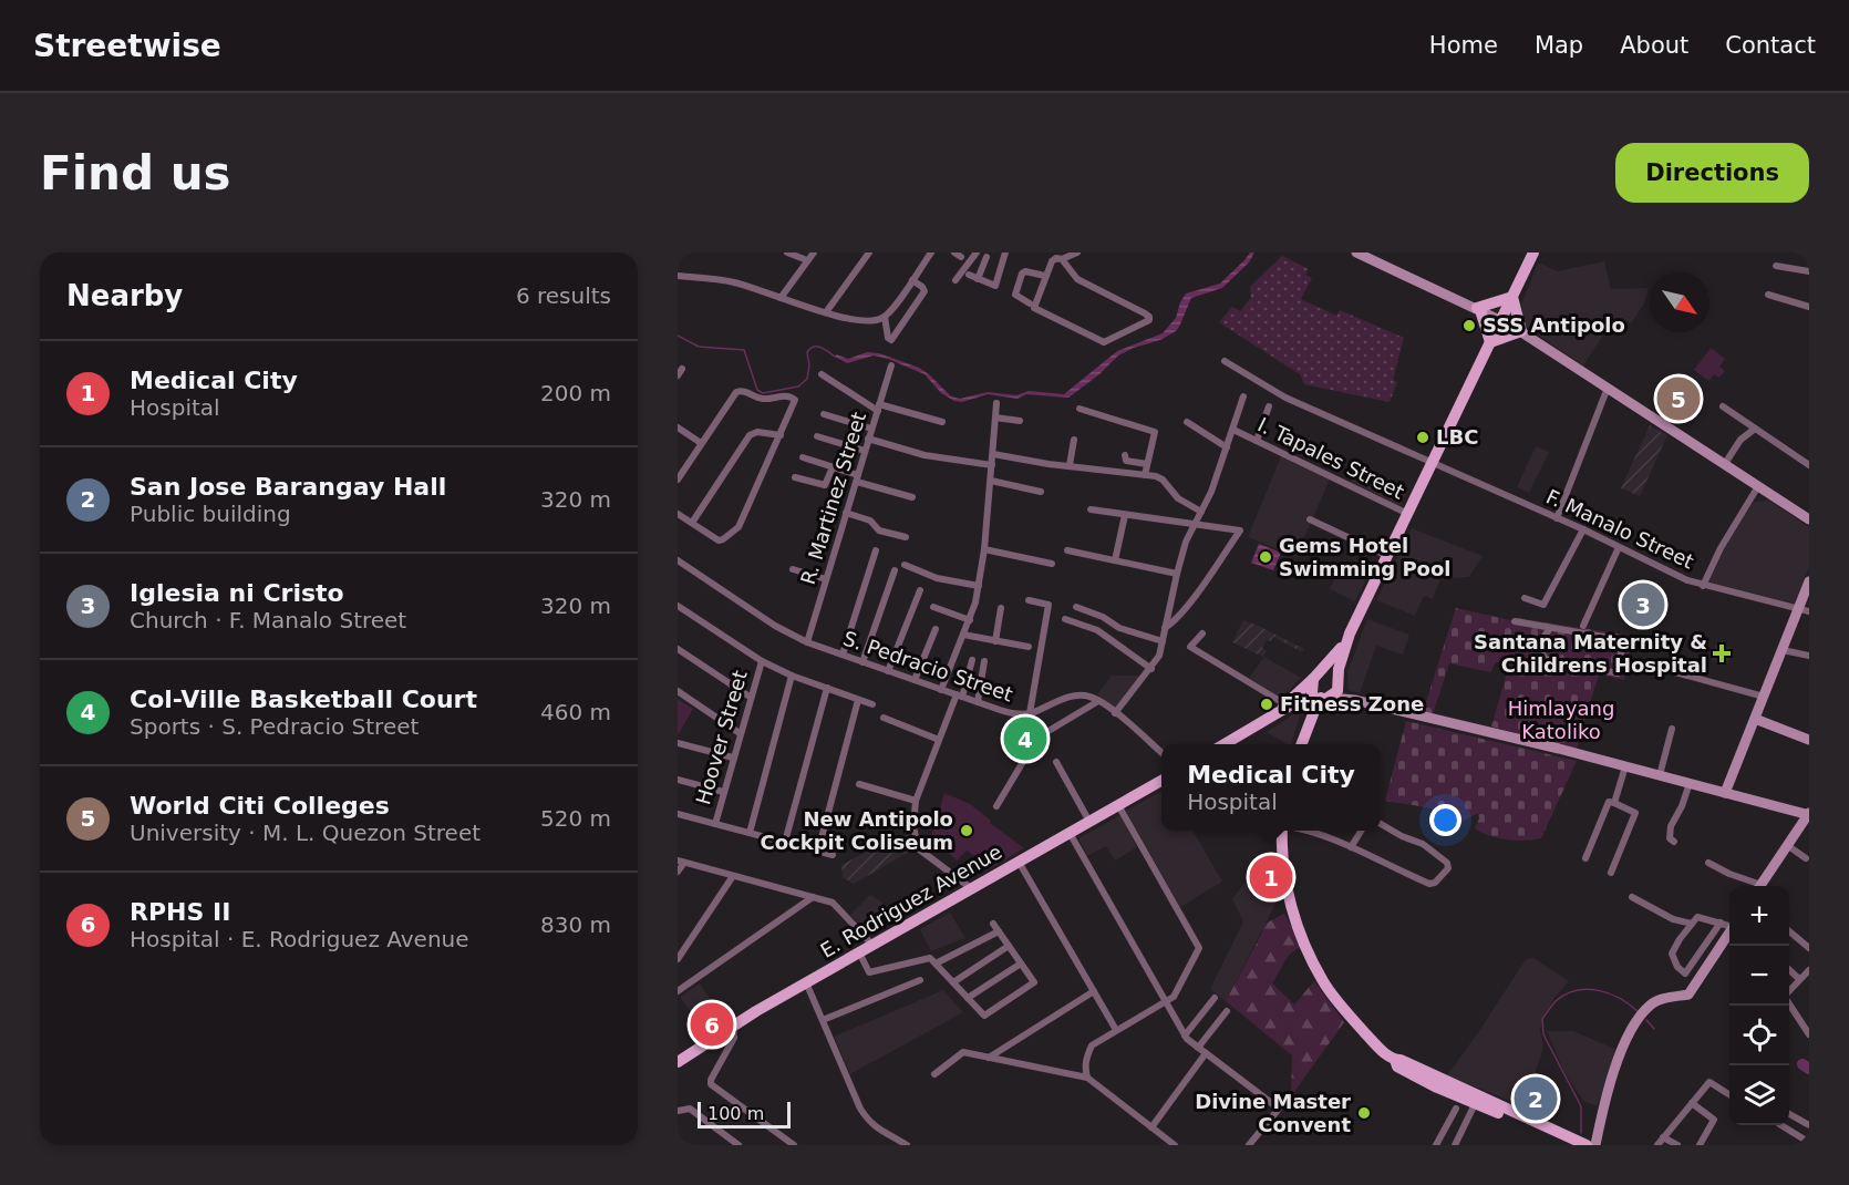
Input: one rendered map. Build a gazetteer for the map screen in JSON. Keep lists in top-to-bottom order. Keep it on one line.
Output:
{"streets":{"main road":["E. Rodriguez Avenue"],"street":["I. Tapales Street","R. Martinez Street","F. Manalo Street","S. Pedracio Street","Hoover Street"]},"crossings":[["R. Martinez Street","S. Pedracio Street"]],"parks":["Himlayang Katoliko"],"places":{"other":["SSS Antipolo","LBC","Gems Hotel Swimming Pool","Fitness Zone","New Antipolo Cockpit Coliseum","Divine Master Convent"],"health":["Santana Maternity & Childrens Hospital"]},"scale_bar":"100 m","north":"bottom right","page":{"header":"Streetwise","nav":["Home","Map","About","Contact"],"buttons":"Directions","title":"Find us","heading":["Nearby","6 results"],"list":[{"mark":"1","name":"Medical City","note":"Hospital","value":"200 m"},{"mark":"2","name":"San Jose Barangay Hall","note":"Public building","value":"320 m"},{"mark":"3","name":"Iglesia ni Cristo","note":"Church · F. Manalo Street","value":"320 m"},{"mark":"4","name":"Col-Ville Basketball Court","note":"Sports · S. Pedracio Street","value":"460 m"},{"mark":"5","name":"World Citi Colleges","note":"University · M. L. Quezon Street","value":"520 m"},{"mark":"6","name":"RPHS II","note":"Hospital · E. Rodriguez Avenue","value":"830 m"}],"pins":["5","3","4","1","6","2"],"popup":["Medical City","Hospital"],"map_buttons":["+","−"],"scale":"100 m"}}
